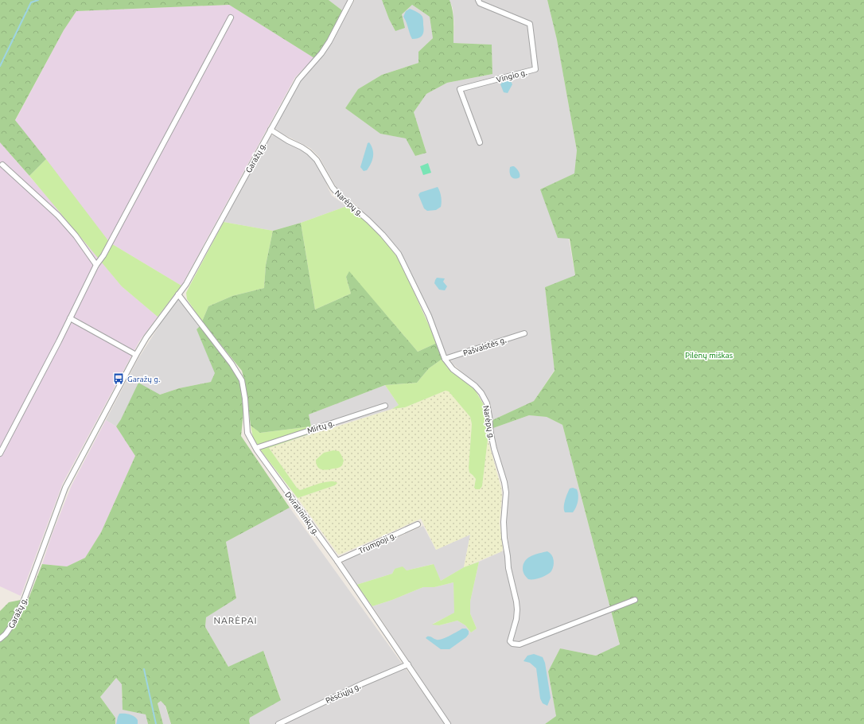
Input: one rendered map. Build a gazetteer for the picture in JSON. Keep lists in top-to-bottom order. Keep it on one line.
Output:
{"streets":{"street":["Vingio g.","Garažų g.","Narėpų g.","Pašvaistės g.","Mirtų g.","Dviratininkų g.","Trumpoji g.","Pėsčiųjų g."]},"crossings":[["Garažų g.","Narėpų g."],["Garažų g.","Dviratininkų g."],["Narėpų g.","Pašvaistės g."],["Mirtų g.","Dviratininkų g."],["Dviratininkų g.","Trumpoji g."],["Dviratininkų g.","Pėsčiųjų g."]],"districts":["NARĖPAI"],"parks":["Pilėnų miškas"],"places":{"bus stop":["Garažų g."]}}
